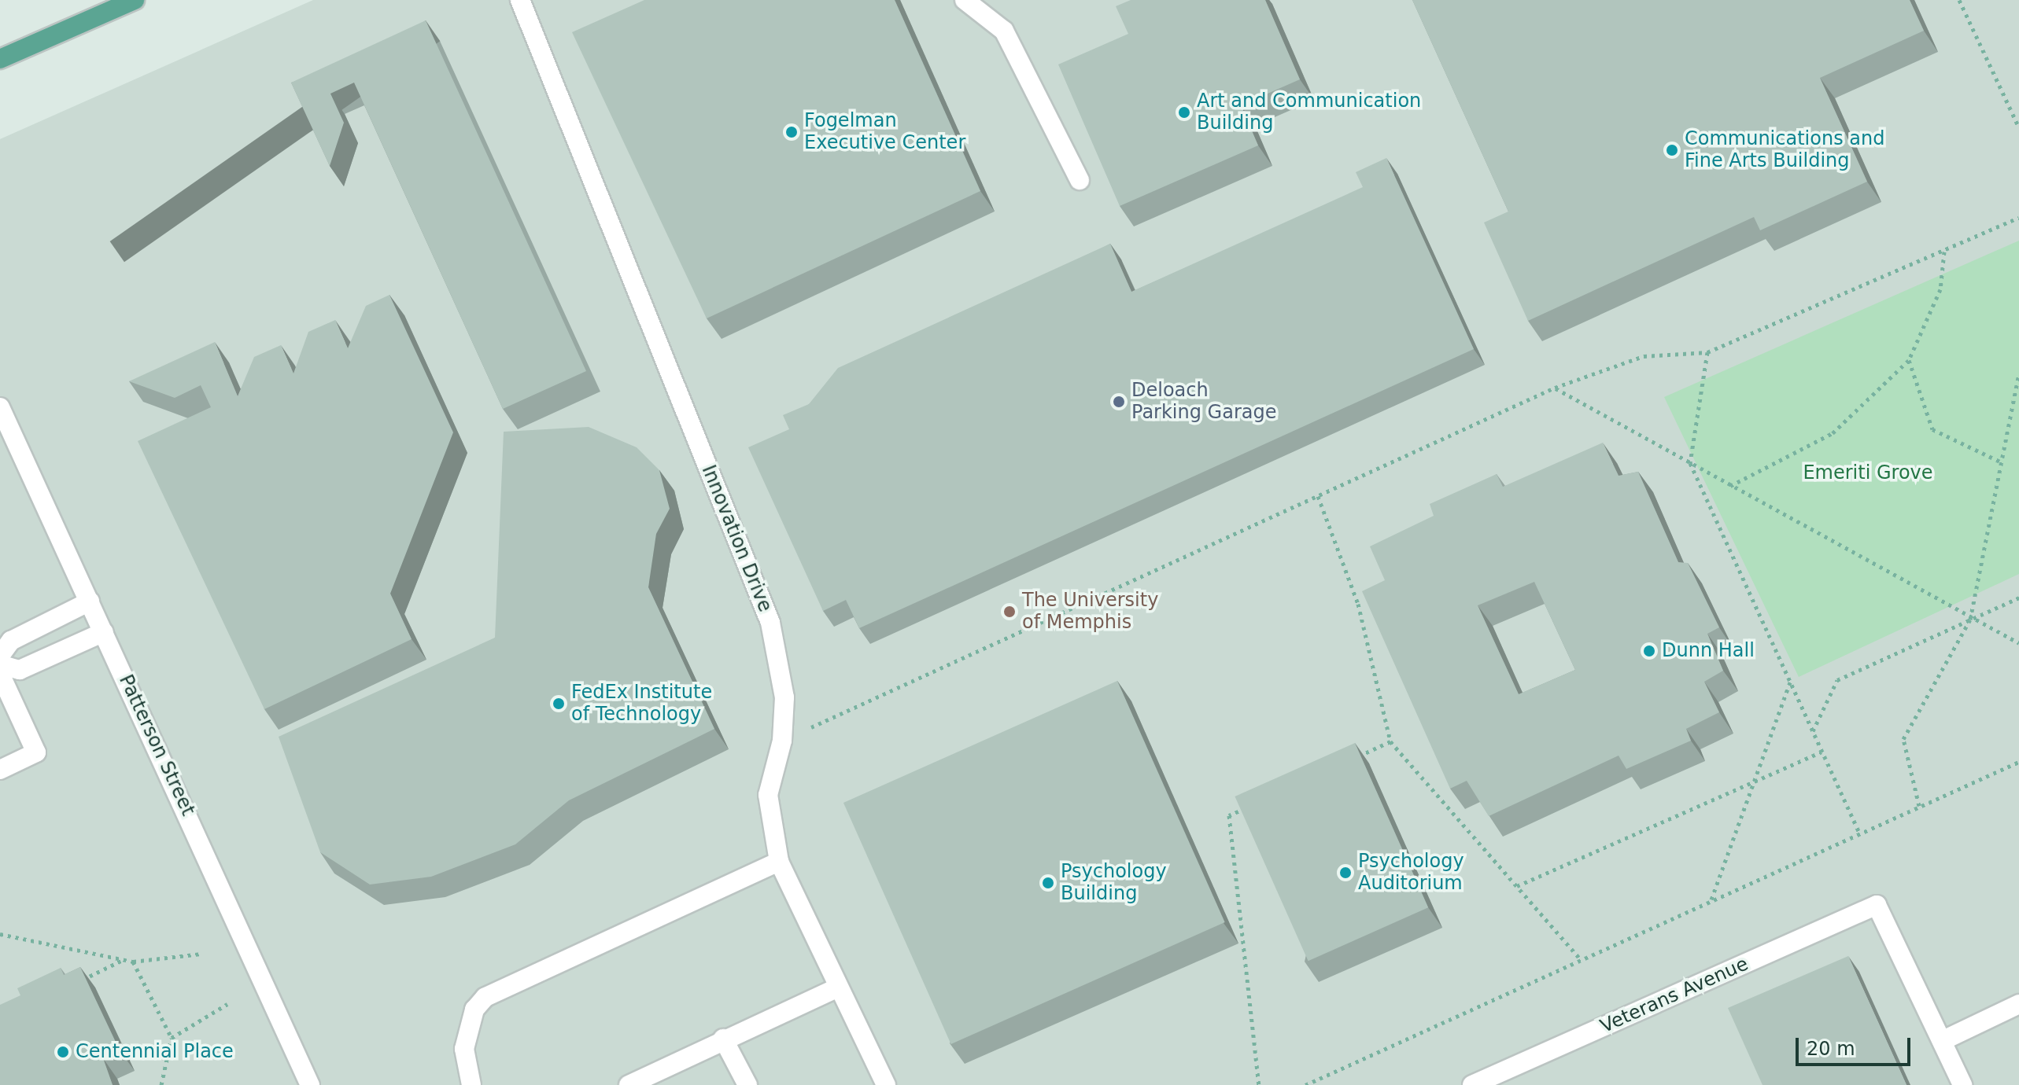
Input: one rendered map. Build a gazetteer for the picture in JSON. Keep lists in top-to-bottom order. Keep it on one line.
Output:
{"streets":{"street":["Innovation Drive","Patterson Street","Veterans Avenue"]},"parks":["Emeriti Grove"],"places":["Art and Communication Building","Fogelman Executive Center","Communications and Fine Arts Building","Deloach Parking Garage","The University of Memphis","Dunn Hall","FedEx Institute of Technology","Psychology Auditorium","Psychology Building","Centennial Place"],"scale_bar":"20 m"}
